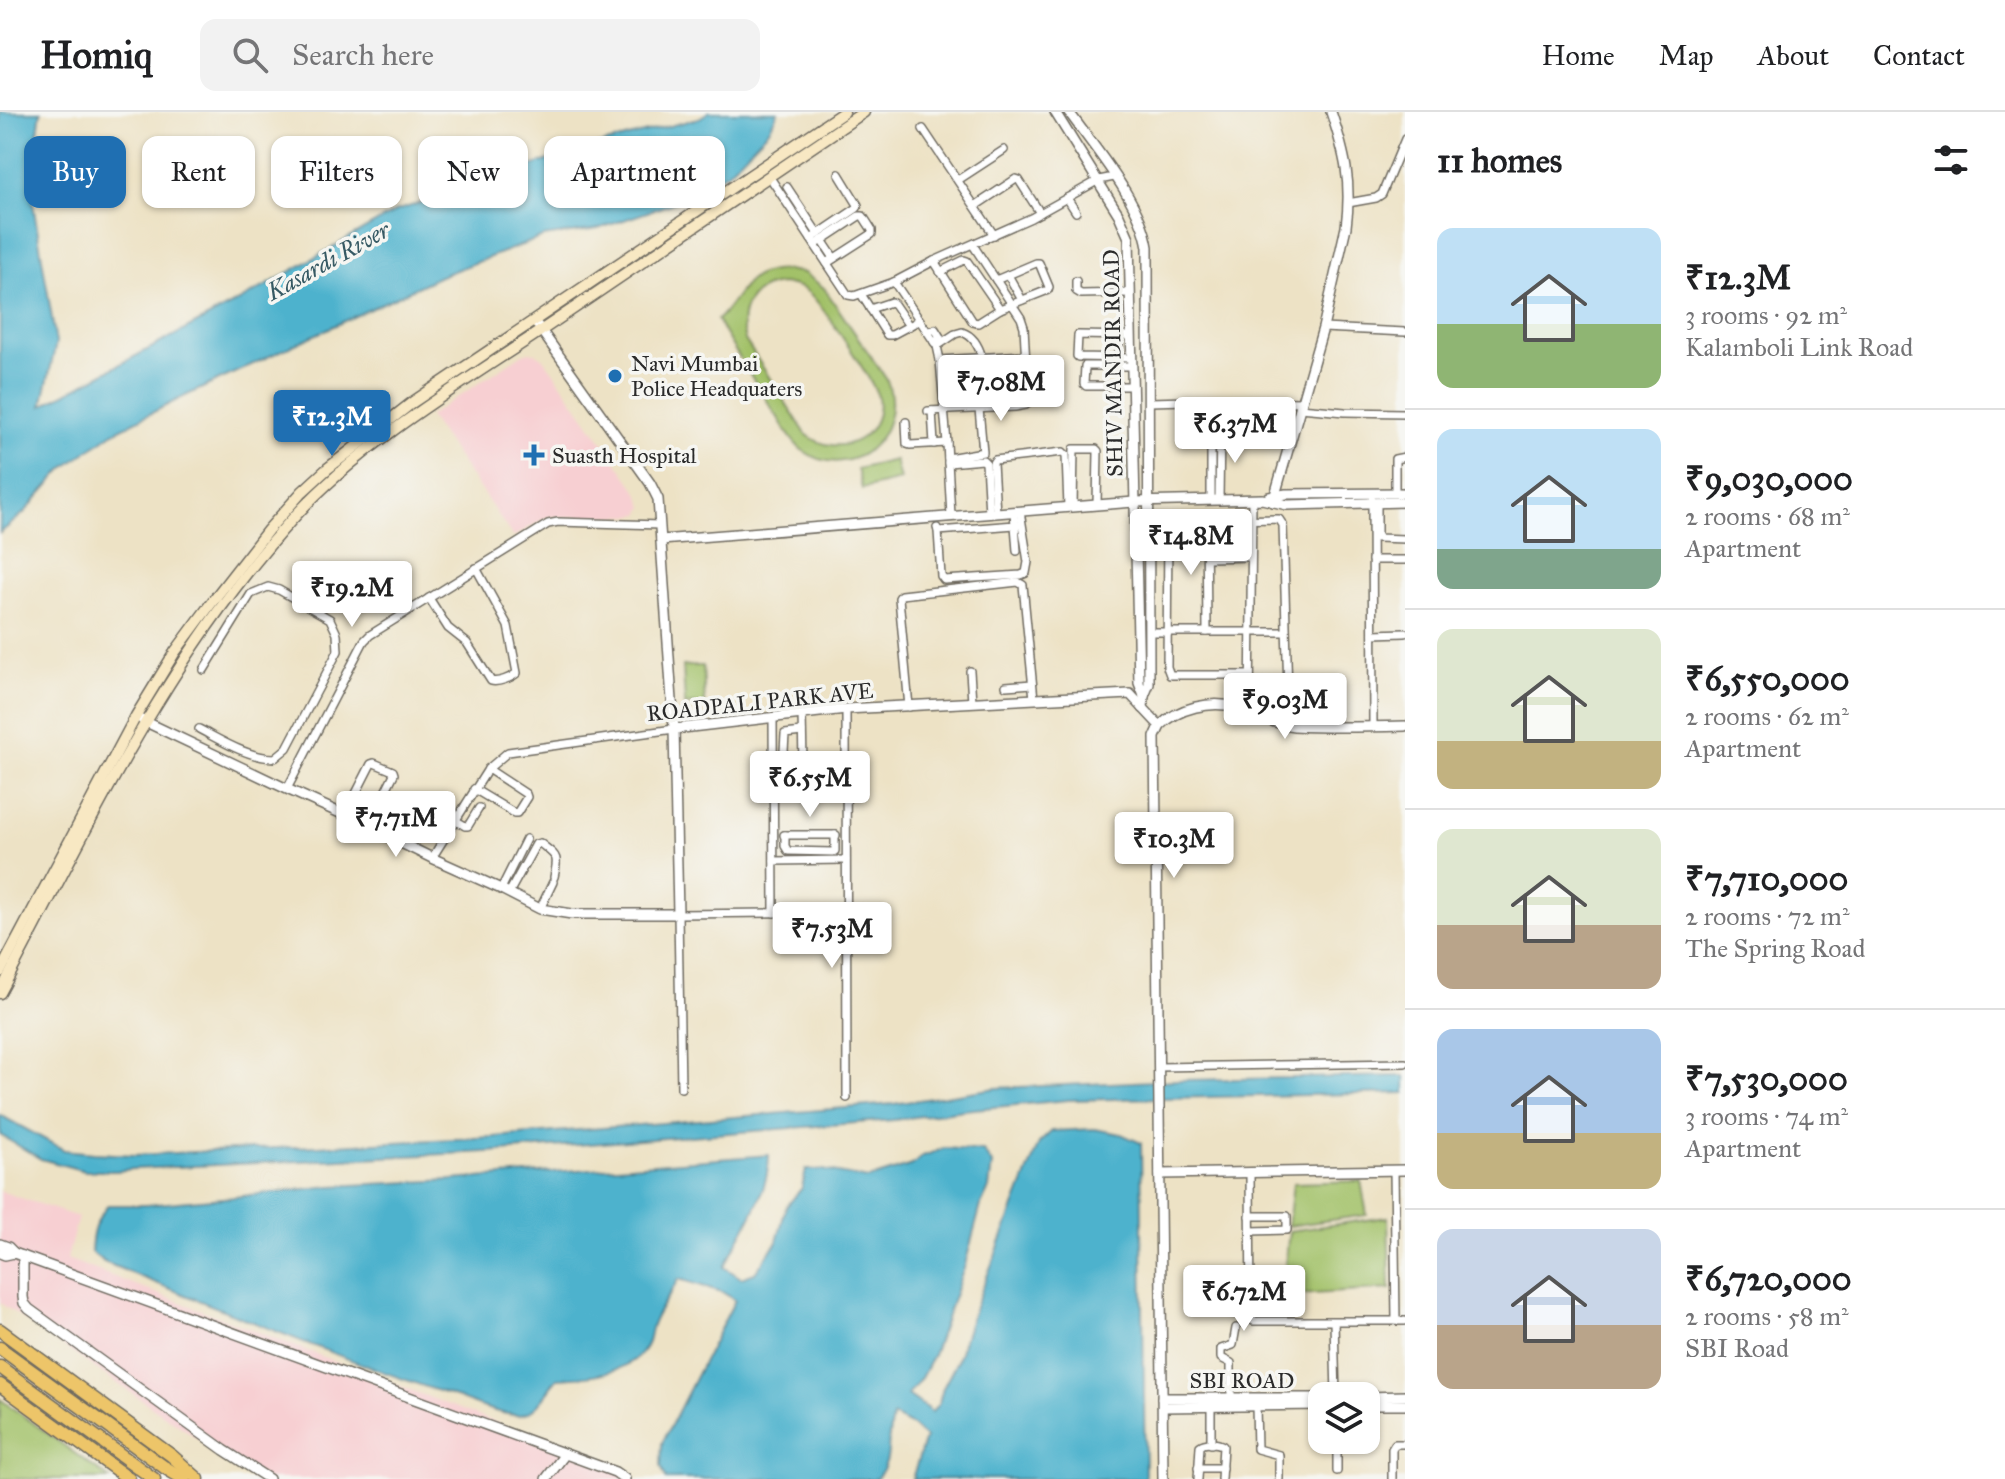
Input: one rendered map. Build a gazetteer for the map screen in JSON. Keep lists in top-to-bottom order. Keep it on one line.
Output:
{"streets":{"street":["SHIV MANDIR ROAD","ROADPALI PARK AVE","SBI ROAD"]},"water":["Kasardi River"],"places":{"other":["Navi Mumbai Police Headquaters"],"health":["Suasth Hospital"]},"page":{"header":"Homiq","search":"Search here","nav":["Home","Map","About","Contact"],"heading":"11 homes","chip":["Buy","Rent","Filters","New","Apartment"],"list":[{"name":"₹12.3M","note":"3 rooms · 92 m² · Kalamboli Link Road"},{"name":"₹9,030,000","note":"2 rooms · 68 m² · Apartment"},{"name":"₹6,550,000","note":"2 rooms · 62 m² · Apartment"},{"name":"₹7,710,000","note":"2 rooms · 72 m² · The Spring Road"},{"name":"₹7,530,000","note":"3 rooms · 74 m² · Apartment"},{"name":"₹6,720,000","note":"2 rooms · 58 m² · SBI Road"}],"price":["₹7.08M","₹12.3M","₹6.37M","₹14.8M","₹19.2M","₹9.03M","₹6.55M","₹7.71M","₹10.3M","₹7.53M","₹6.72M"]}}
